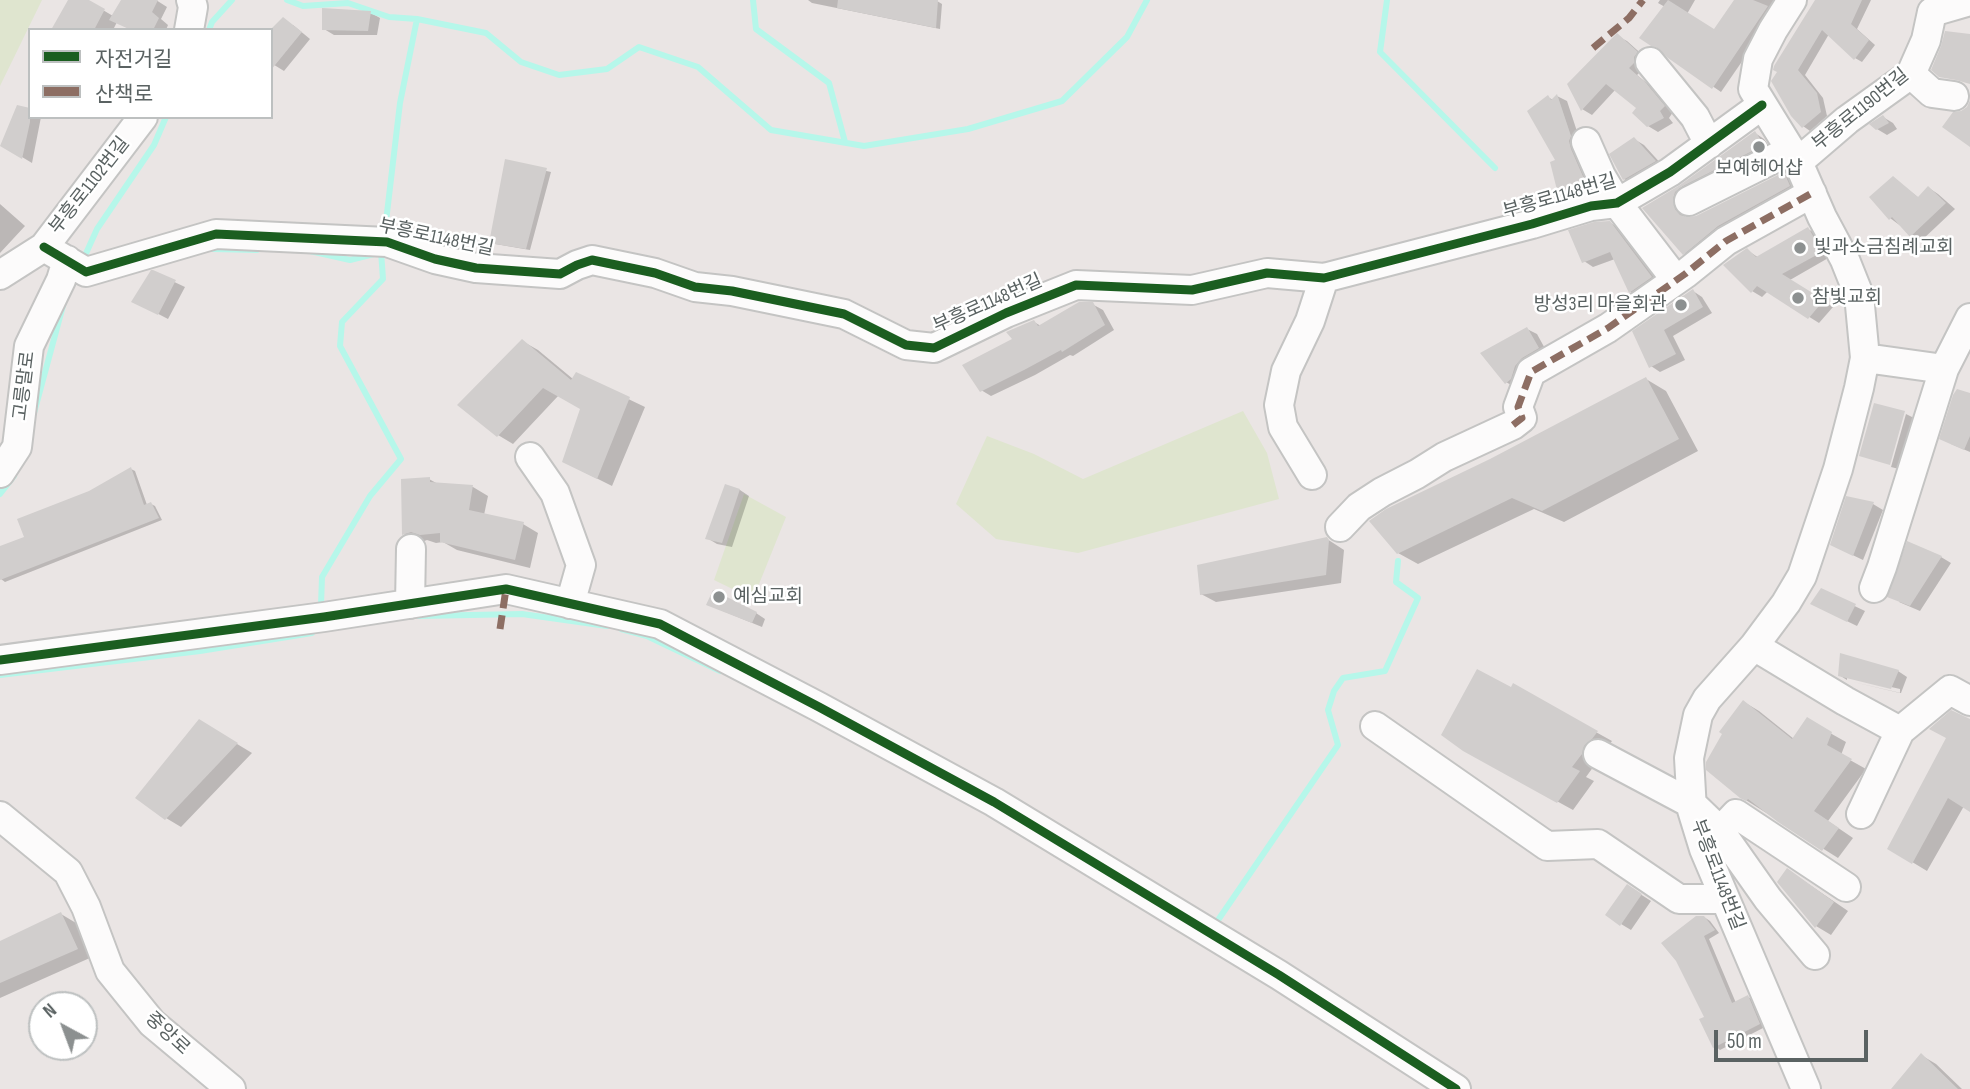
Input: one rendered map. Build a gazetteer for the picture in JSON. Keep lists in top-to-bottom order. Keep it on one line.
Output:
{"streets":{"street":["부흥로1190번길","부흥로1102번길","부흥로1148번길","고릉말로","중앙로"]},"crossings":[["부흥로1190번길","부흥로1148번길"],["부흥로1102번길","부흥로1148번길"],["부흥로1102번길","고릉말로"],["부흥로1148번길","고릉말로"]],"places":["보예헤어샵","빛과소금침례교회","참빛교회","방성3리 마을회관","예심교회"],"legend":["자전거길","산책로"],"scale_bar":"50 m","north":"top left"}
